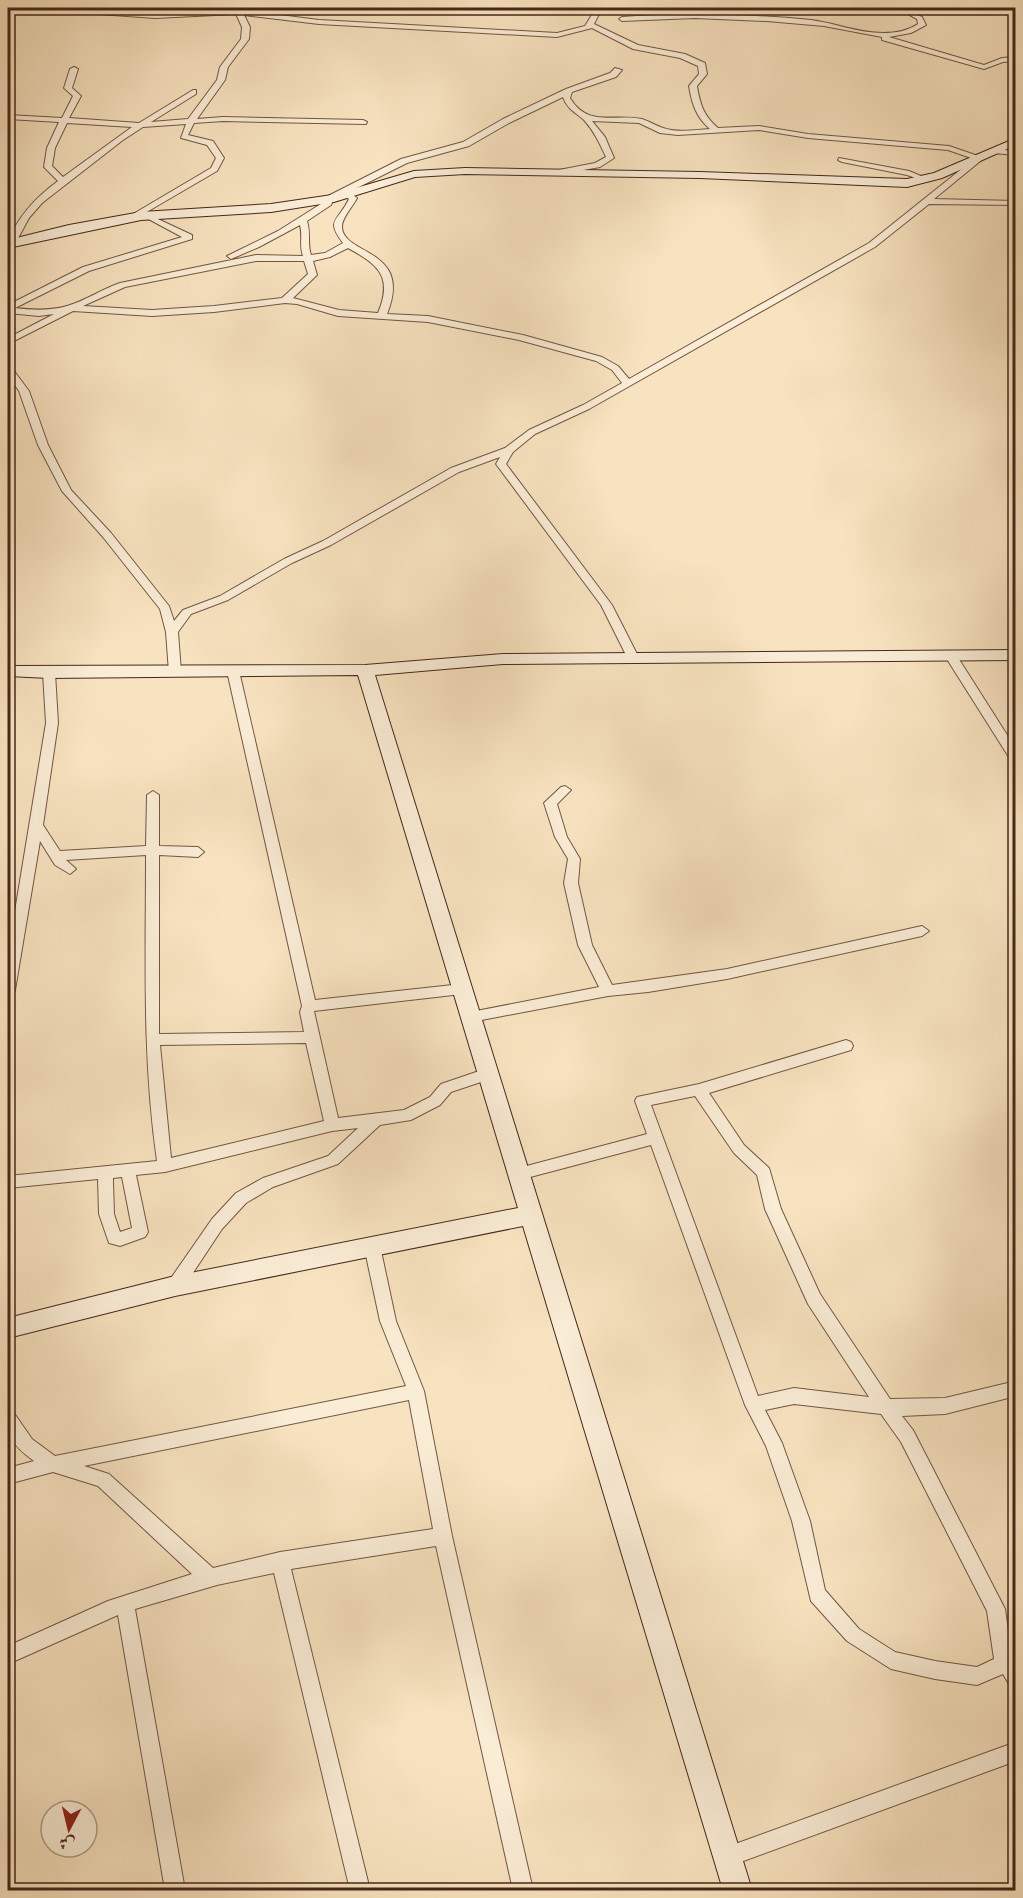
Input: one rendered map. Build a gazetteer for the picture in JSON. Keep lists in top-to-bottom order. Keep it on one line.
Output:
{"north":"bottom"}
